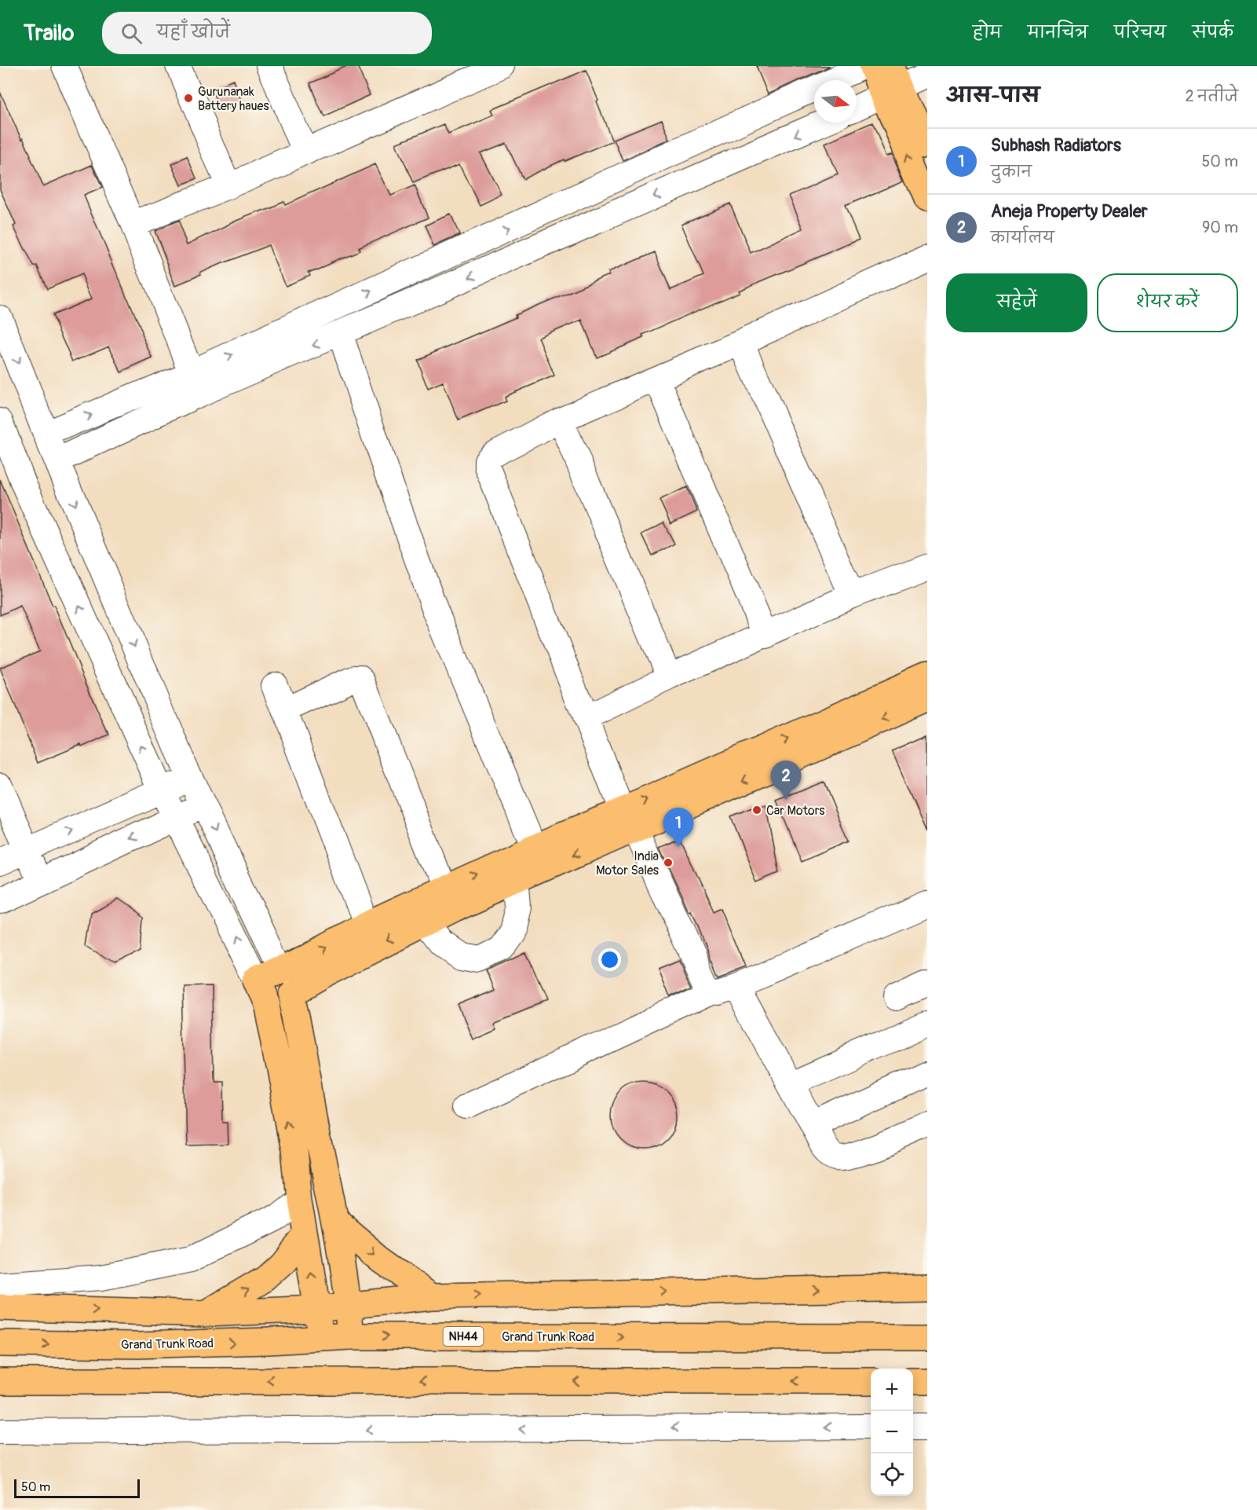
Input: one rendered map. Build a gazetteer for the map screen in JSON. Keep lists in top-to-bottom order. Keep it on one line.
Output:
{"streets":{"main road":["NH44","Grand Trunk Road"]},"places":["Gurunanak Battery haues","Car Motors","India Motor Sales"],"scale_bar":"50 m","north":"right","page":{"header":"Trailo","search":"यहाँ खोजें","nav":["होम","मानचित्र","परिचय","संपर्क"],"heading":["आस-पास","2 नतीजे"],"list":[{"mark":"1","name":"Subhash Radiators","note":"दुकान","value":"50 m"},{"mark":"2","name":"Aneja Property Dealer","note":"कार्यालय","value":"90 m"}],"buttons":["सहेजें","शेयर करें"],"pins":["2","1"],"map_buttons":["+","−"],"scale":"50 m"}}
